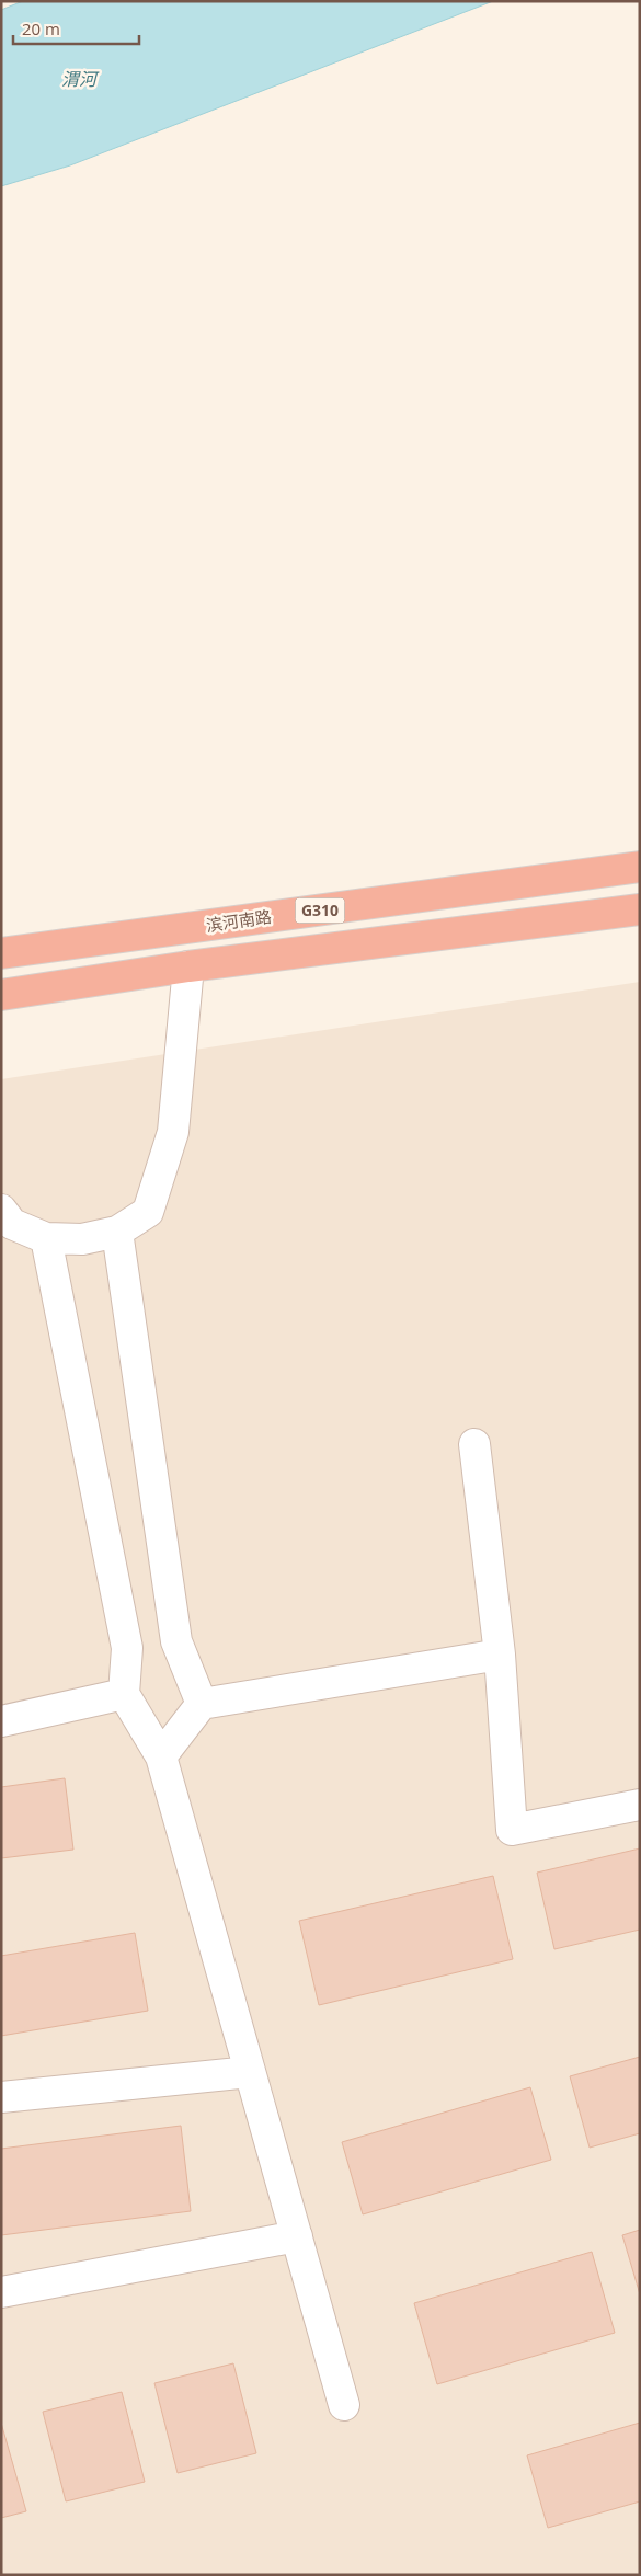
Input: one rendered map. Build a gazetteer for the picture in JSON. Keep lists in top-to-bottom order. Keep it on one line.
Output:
{"streets":{"highway":["G310","滨河南路"]},"water":["渭河"],"scale_bar":"20 m"}
